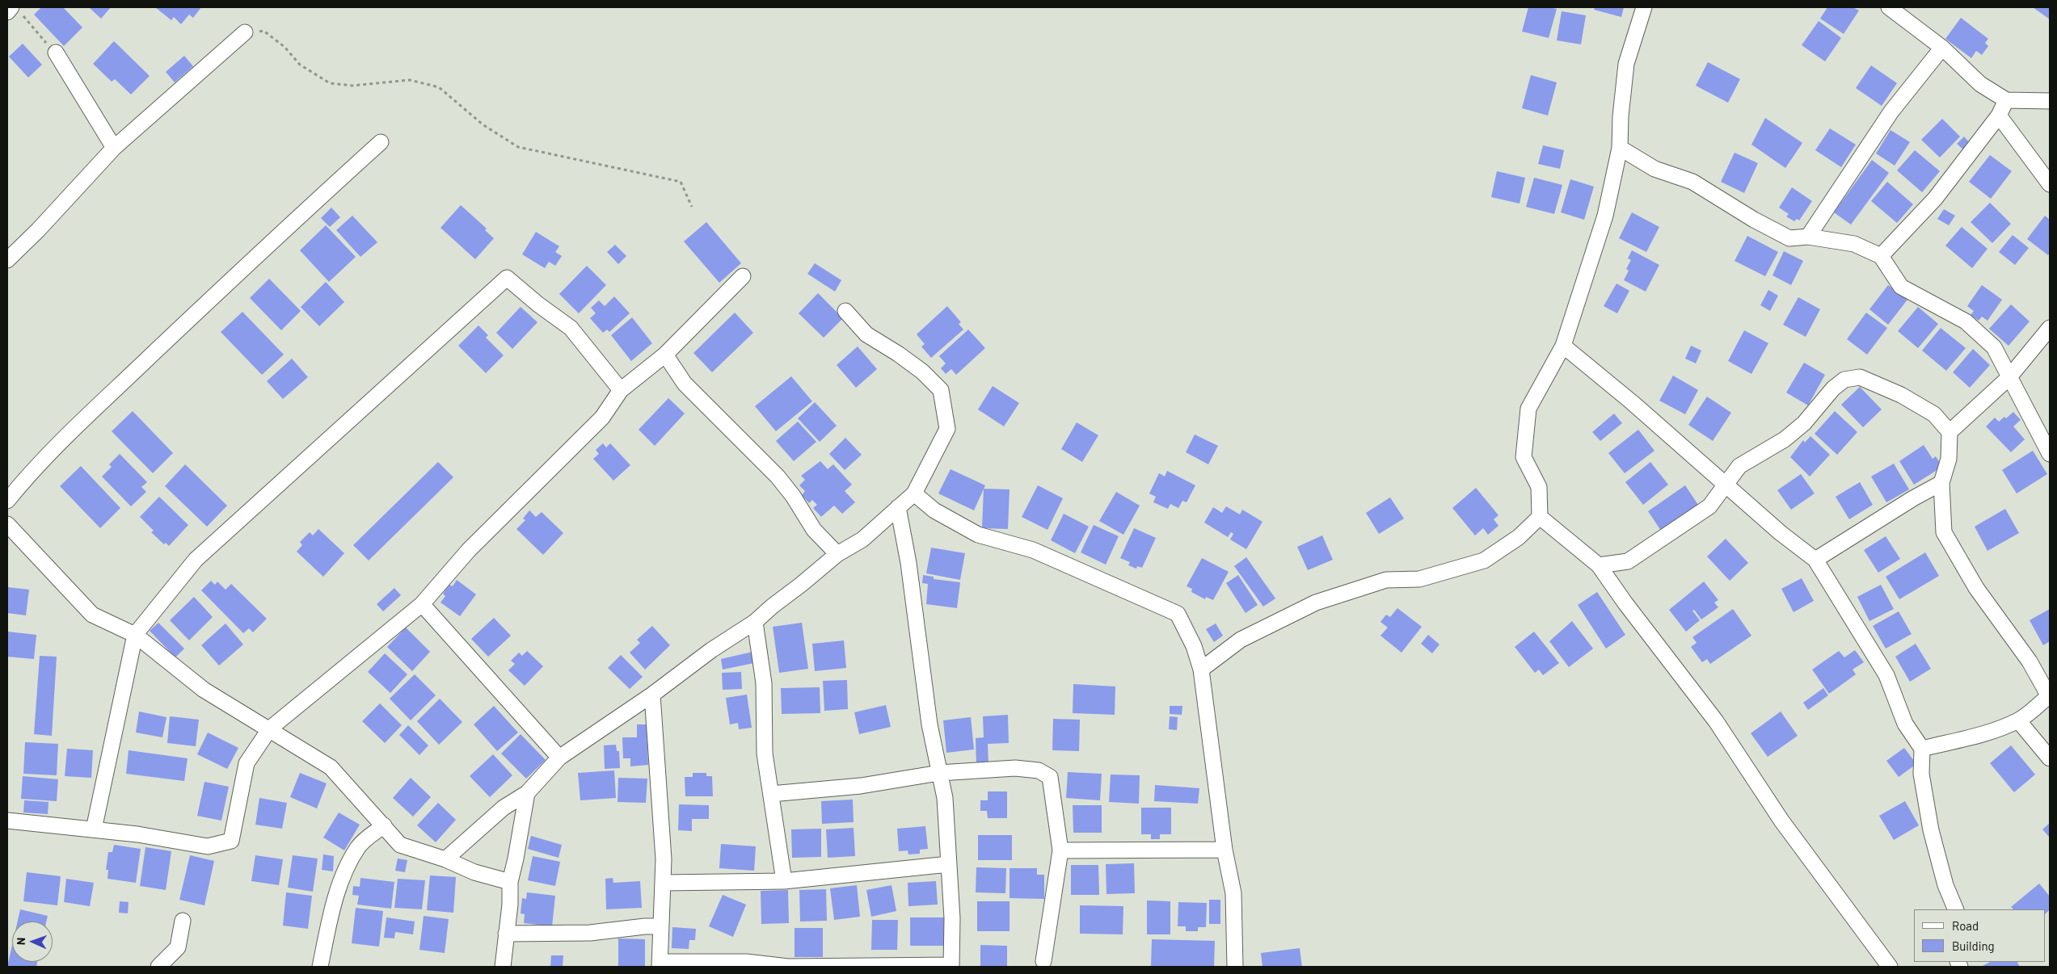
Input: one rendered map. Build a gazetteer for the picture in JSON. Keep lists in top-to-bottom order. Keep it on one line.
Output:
{"legend":["Road","Building"],"north":"left"}
